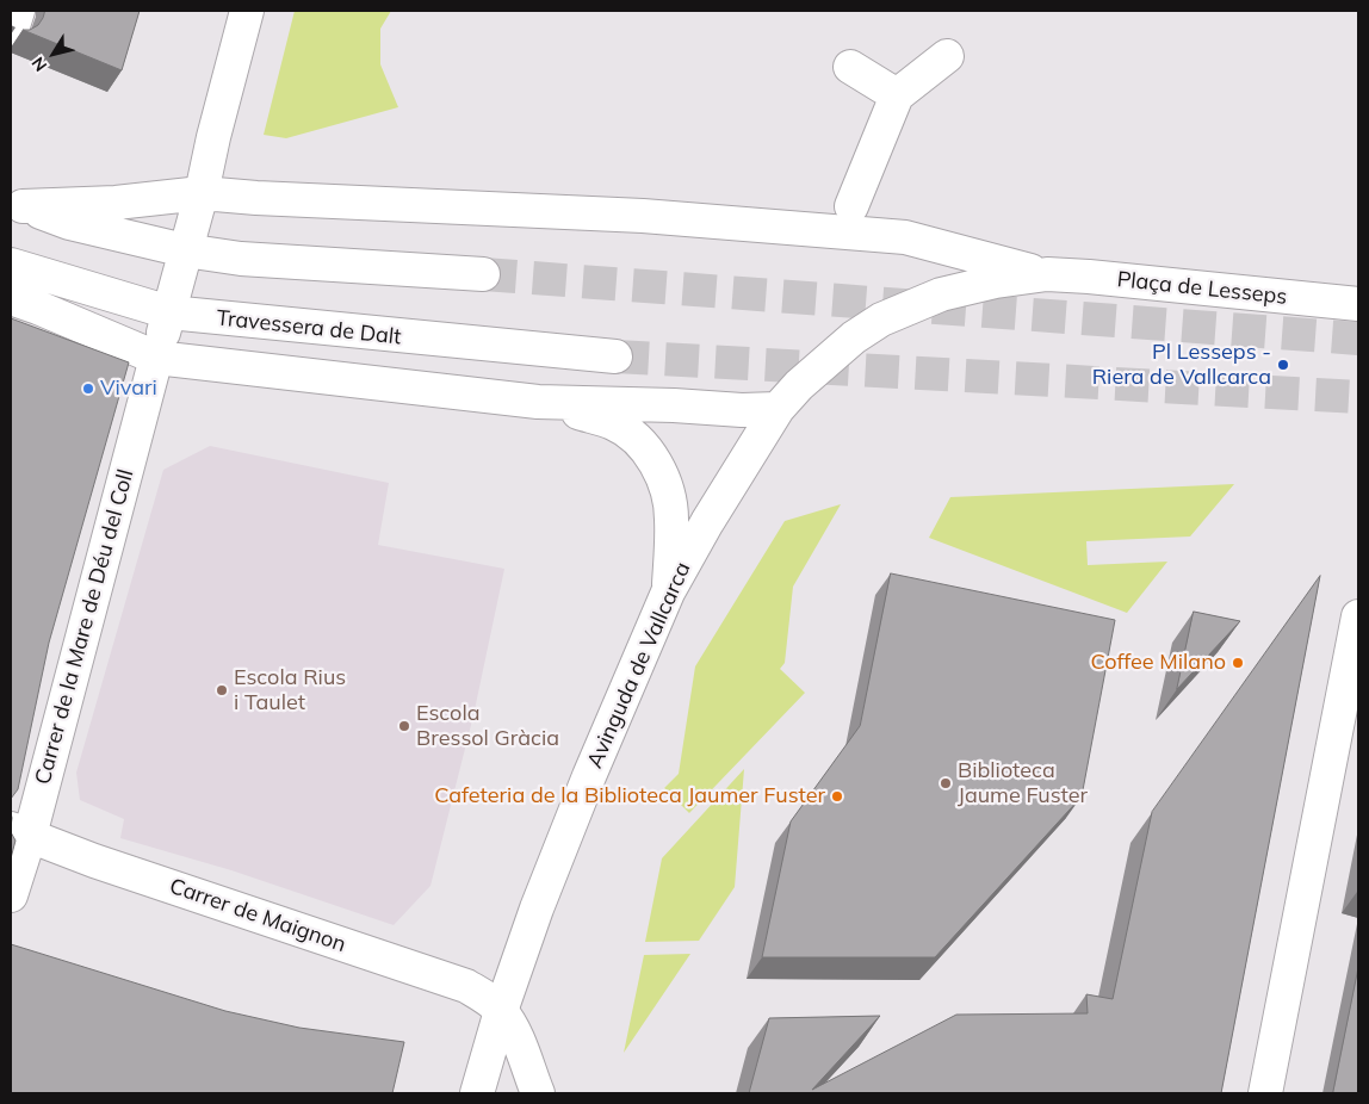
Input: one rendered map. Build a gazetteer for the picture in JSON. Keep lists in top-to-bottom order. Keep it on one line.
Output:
{"streets":{"main road":["Plaça de Lesseps","Travessera de Dalt","Carrer de la Mare de Déu del Coll","Avinguda de Vallcarca","Carrer de Maignon"]},"crossings":[["Plaça de Lesseps","Avinguda de Vallcarca"],["Travessera de Dalt","Carrer de la Mare de Déu del Coll"],["Carrer de la Mare de Déu del Coll","Carrer de Maignon"],["Avinguda de Vallcarca","Carrer de Maignon"]],"places":["Pl Lesseps - Riera de Vallcarca","Vivari","Coffee Milano","Escola Rius i Taulet","Escola Bressol Gràcia","Biblioteca Jaume Fuster","Cafeteria de la Biblioteca Jaumer Fuster"],"north":"bottom left"}
